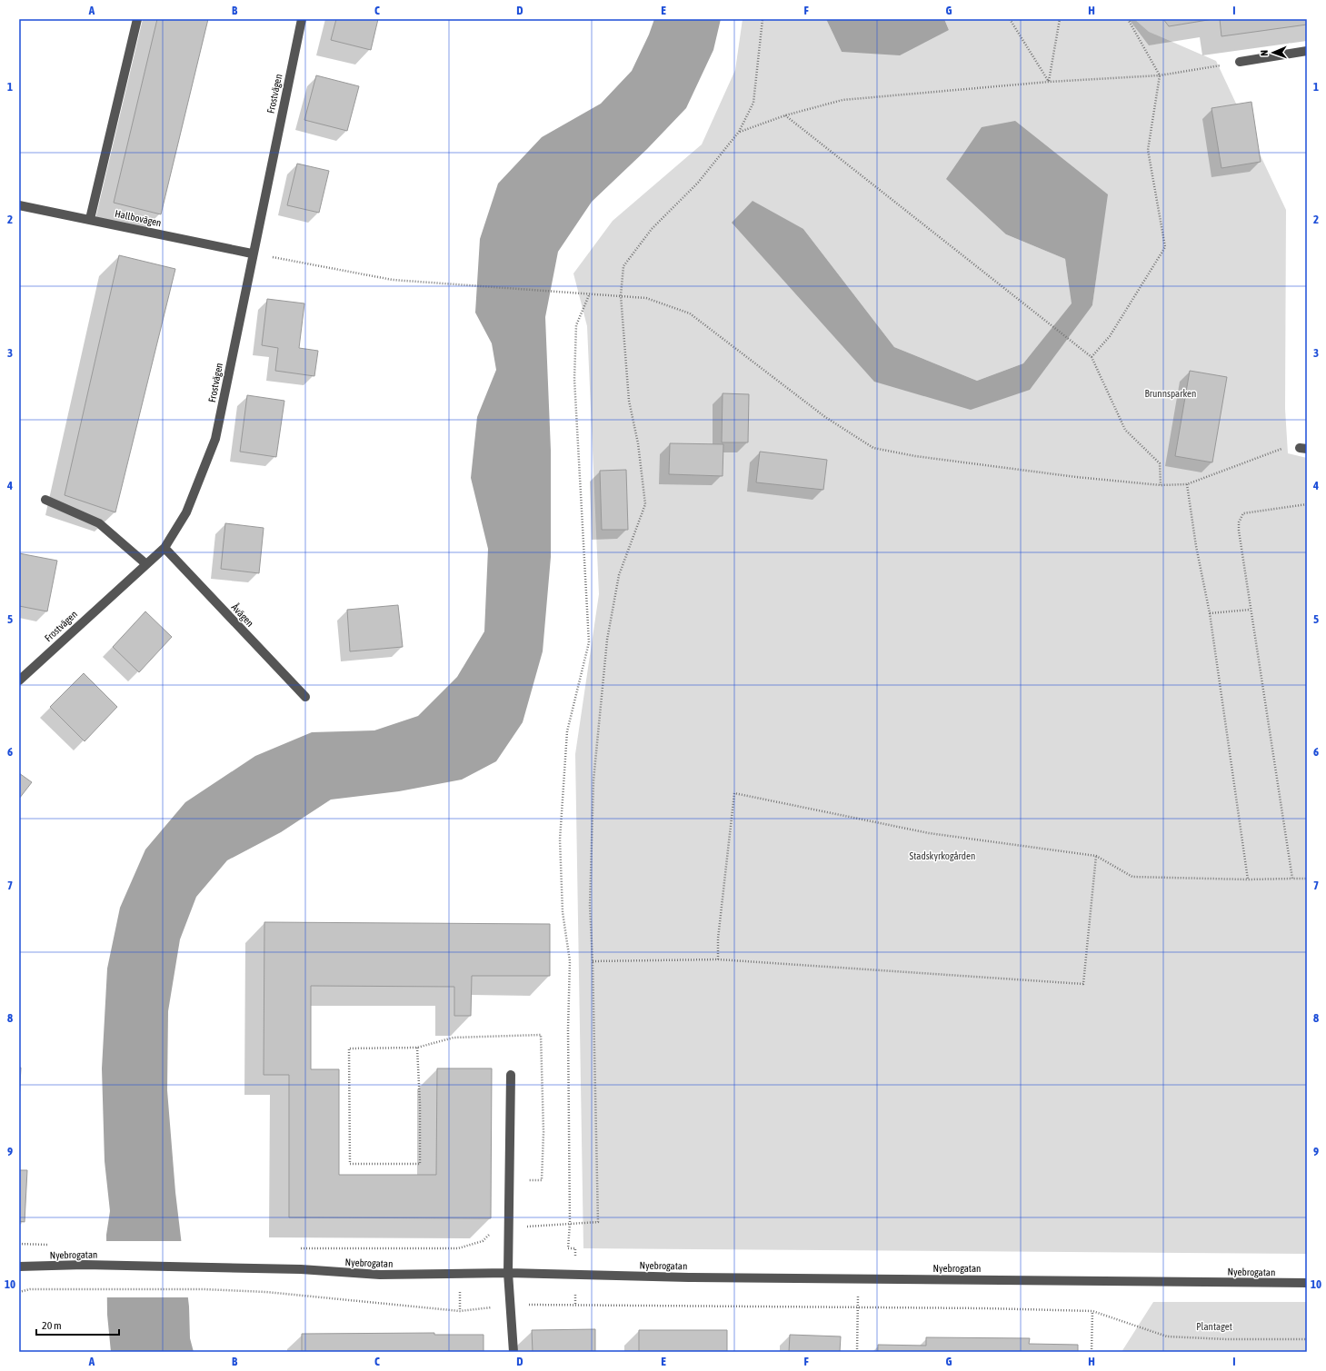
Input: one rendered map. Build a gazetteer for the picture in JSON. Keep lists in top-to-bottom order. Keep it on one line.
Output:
{"streets":{"street":["Frostvägen","Hallbovägen","Åvägen","Nyebrogatan"]},"crossings":[["Frostvägen","Hallbovägen"],["Frostvägen","Åvägen"]],"parks":["Brunnsparken","Stadskyrkogården","Plantaget"],"scale_bar":"20 m","north":"left","grid":{"columns":["A","B","C","D","E","F","G","H","I"],"rows":["1","2","3","4","5","6","7","8","9","10"]}}
